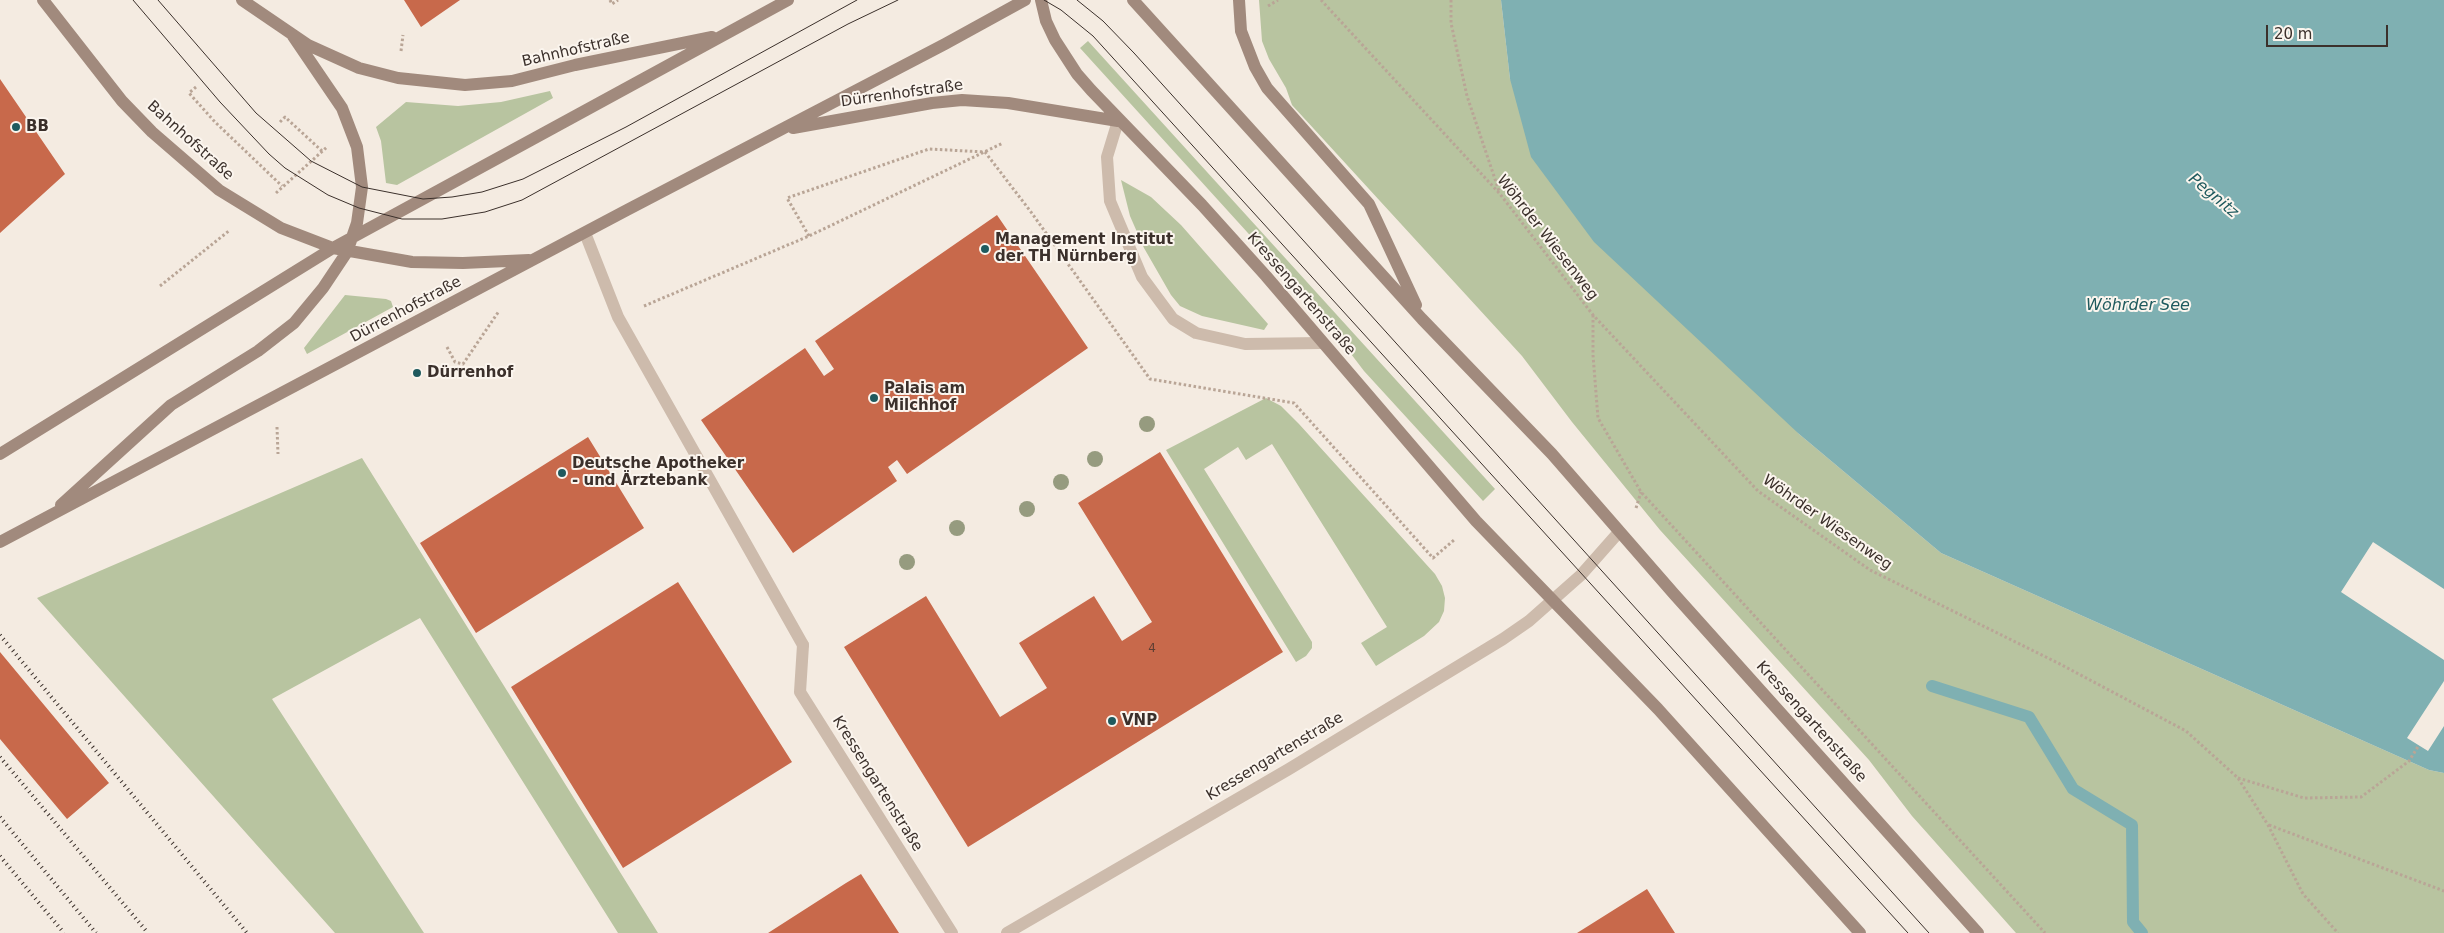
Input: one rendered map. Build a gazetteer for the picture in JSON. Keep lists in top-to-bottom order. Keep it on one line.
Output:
{"streets":{"main road":["Bahnhofstraße","Dürrenhofstraße","Kressengartenstraße"],"path":["Wöhrder Wiesenweg"]},"crossings":[["Bahnhofstraße","Dürrenhofstraße"],["Dürrenhofstraße","Kressengartenstraße"]],"water":["Pegnitz","Wöhrder See"],"places":["BB","Management Institut der TH Nürnberg","Dürrenhof","Palais am Milchhof","Deutsche Apotheker - und Ärztebank","VNP"],"house_numbers":["4"],"scale_bar":"20 m"}
